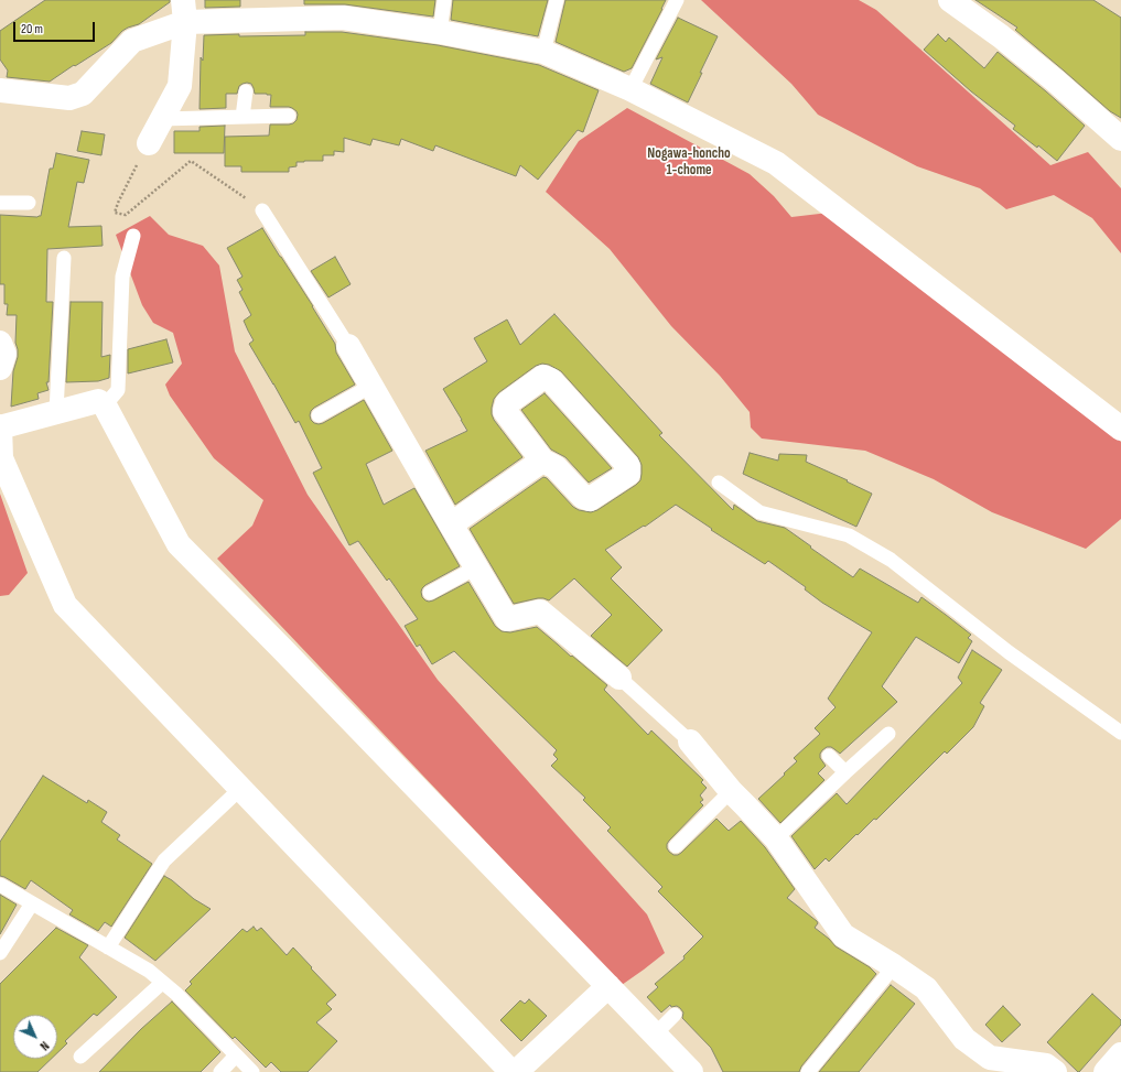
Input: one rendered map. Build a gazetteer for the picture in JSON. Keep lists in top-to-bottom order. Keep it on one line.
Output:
{"districts":["Nogawa-honcho 1-chome"],"scale_bar":"20 m","north":"bottom right"}
